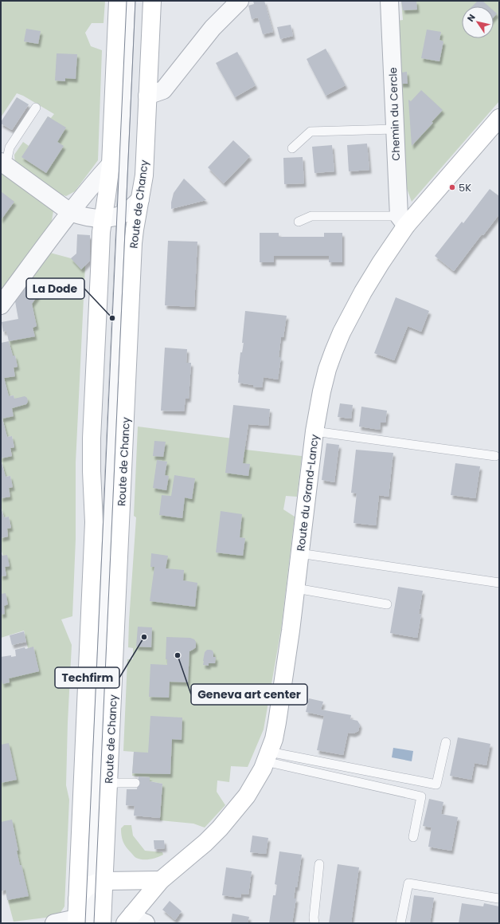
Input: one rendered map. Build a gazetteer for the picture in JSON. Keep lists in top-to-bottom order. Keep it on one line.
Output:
{"streets":{"main road":["Route de Chancy","Route du Grand-Lancy"],"street":["Chemin du Cercle"]},"crossings":[["Chemin du Cercle","Route du Grand-Lancy"]],"places":["5K","La Dode","Techfirm","Geneva art center"],"north":"top left"}
